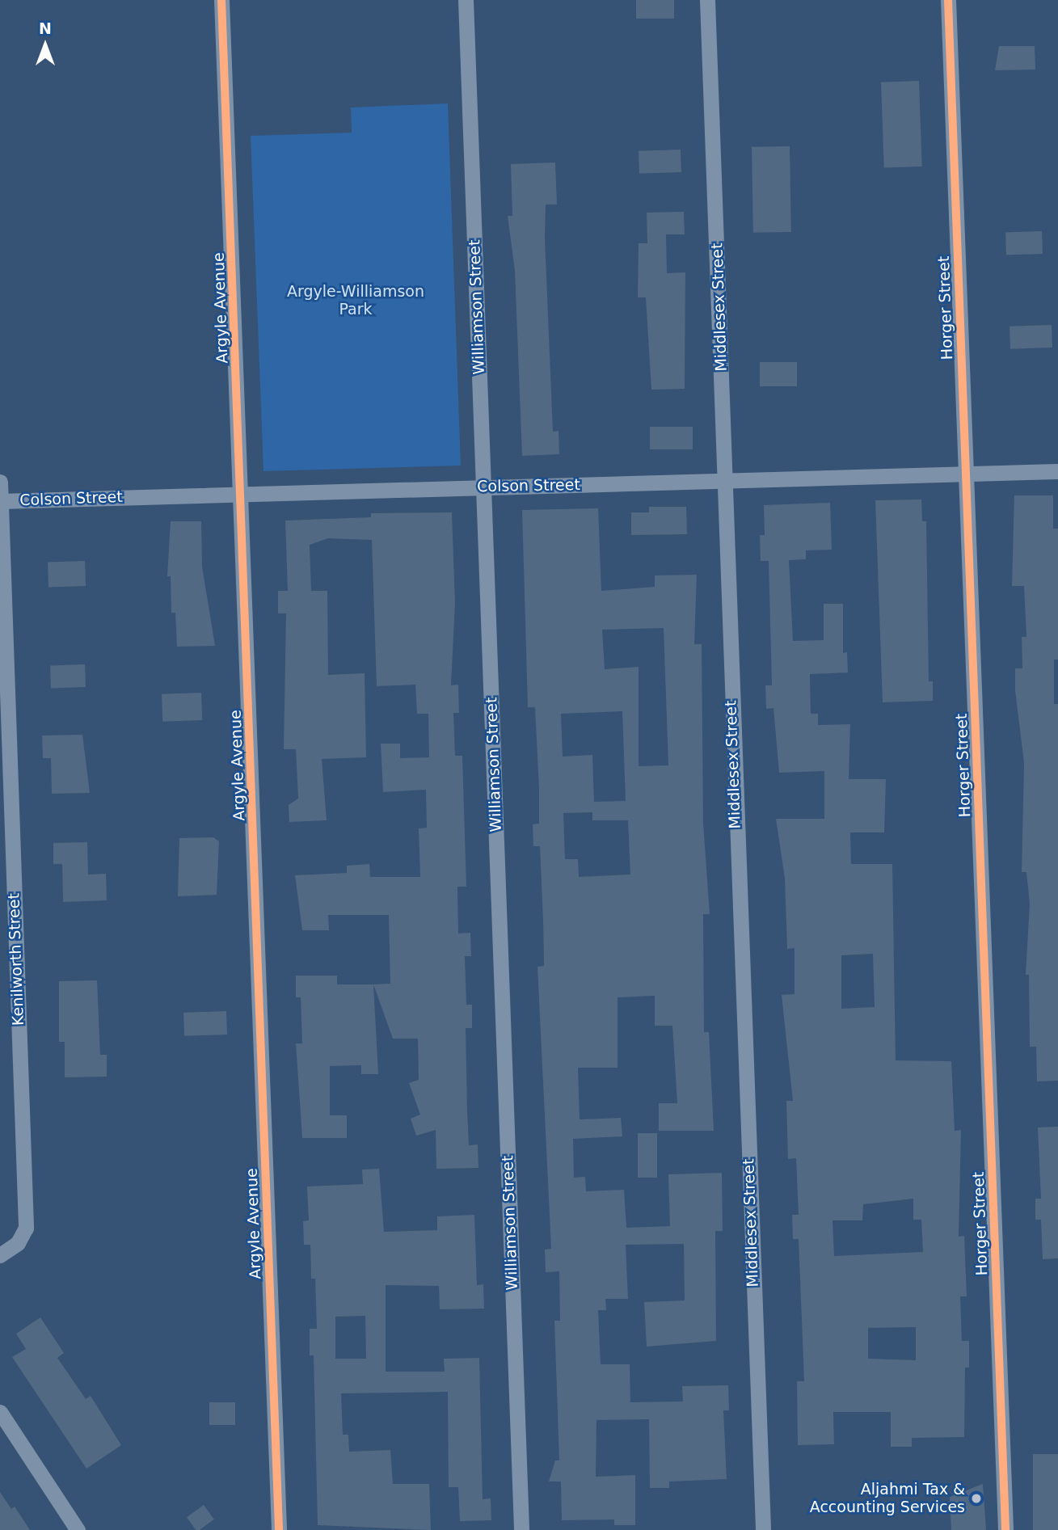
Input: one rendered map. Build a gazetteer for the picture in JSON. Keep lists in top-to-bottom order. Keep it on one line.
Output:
{"streets":{"street":["Williamson Street","Middlesex Street","Argyle Avenue","Horger Street","Colson Street","Kenilworth Street"]},"crossings":[["Williamson Street","Colson Street"],["Middlesex Street","Colson Street"],["Argyle Avenue","Colson Street"],["Horger Street","Colson Street"],["Colson Street","Kenilworth Street"]],"parks":["Argyle-Williamson Park"],"places":["Aljahmi Tax & Accounting Services"],"north":"top"}
